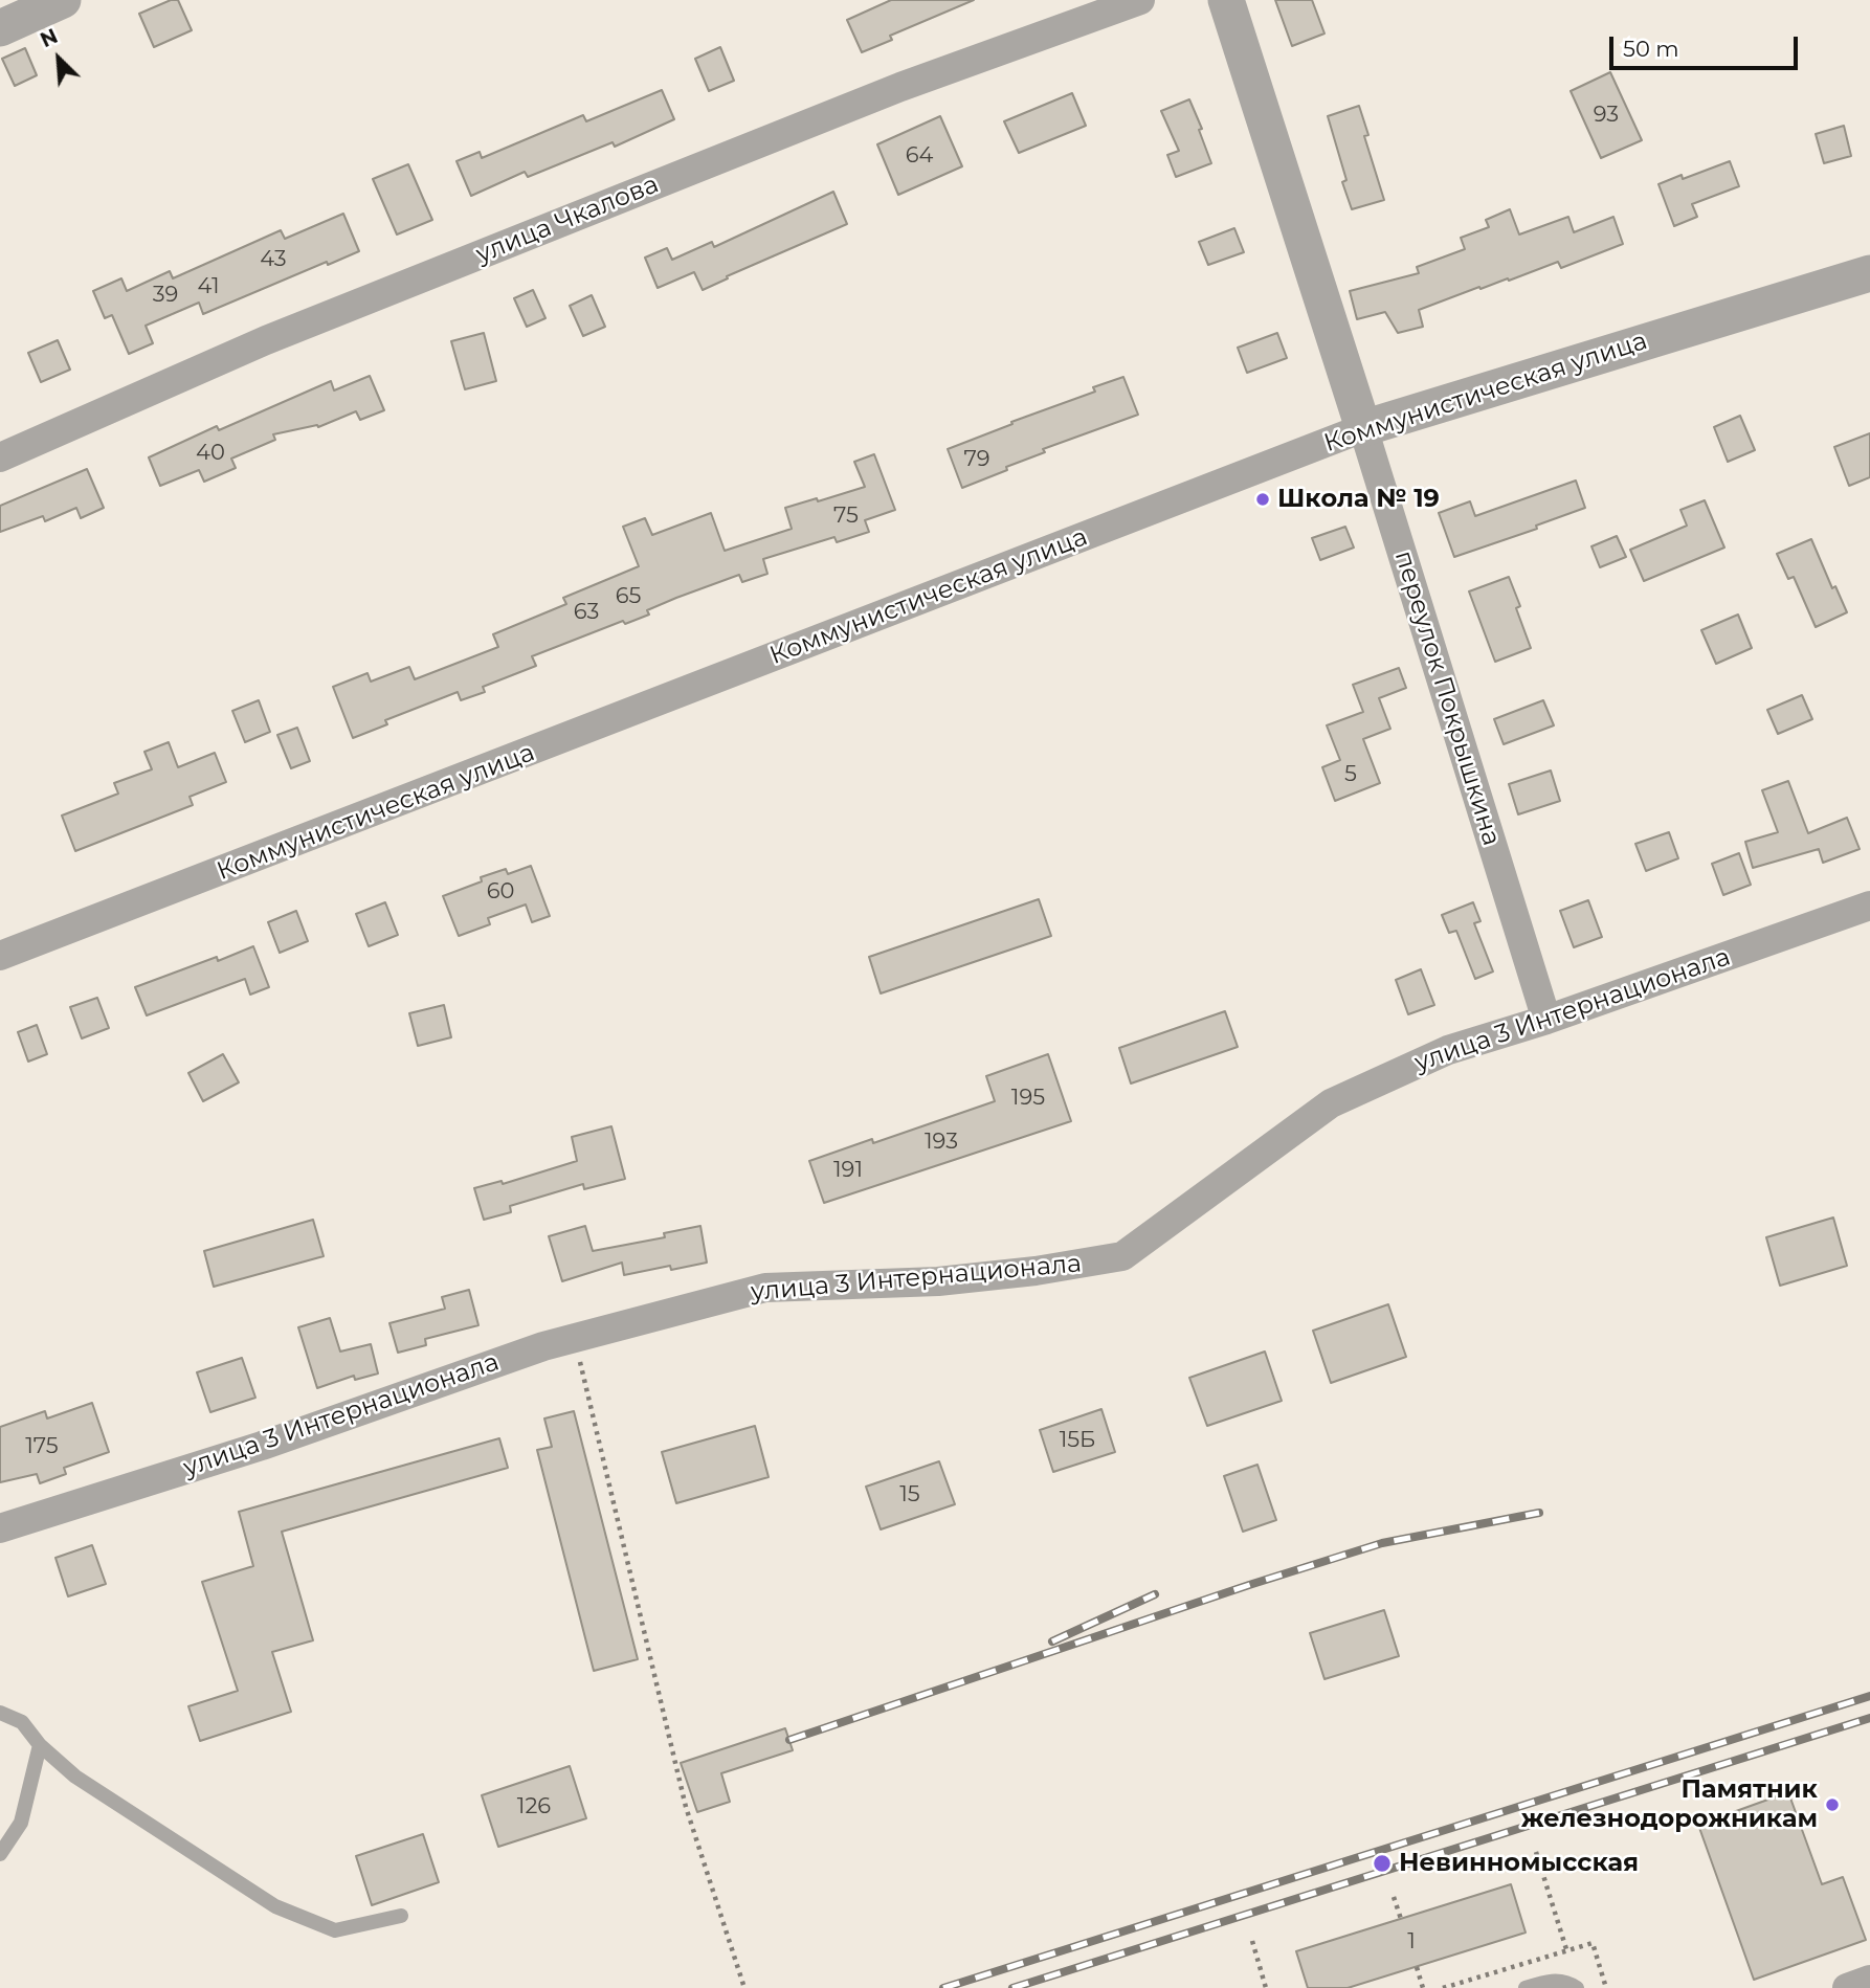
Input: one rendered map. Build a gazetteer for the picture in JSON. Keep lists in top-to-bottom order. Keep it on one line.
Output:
{"streets":{"street":["улица Чкалова","Коммунистическая улица","переулок Покрышкина","улица 3 Интернационала"]},"crossings":[["Коммунистическая улица","переулок Покрышкина"],["переулок Покрышкина","улица 3 Интернационала"]],"places":["Школа № 19","Памятник железнодорожникам","Невинномысская"],"house_numbers":["93","64","43","41","39","40","79","75","65","63","5","60","195","193","191","15Б","175","15","126","1"],"scale_bar":"50 m","north":"top left"}
